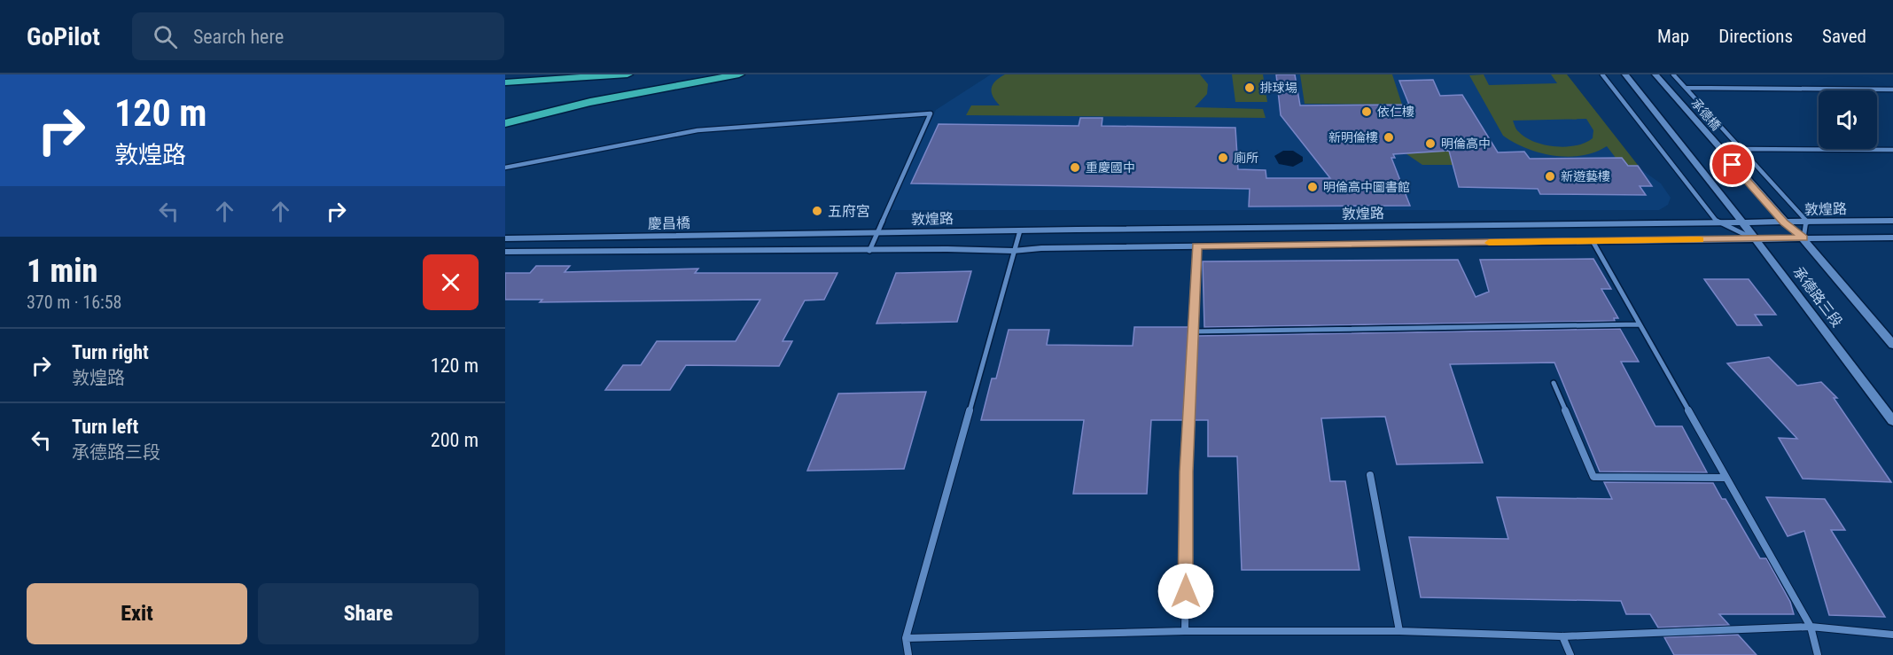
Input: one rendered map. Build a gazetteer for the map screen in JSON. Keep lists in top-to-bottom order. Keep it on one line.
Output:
{"streets":{"street":["承德橋","敦煌路","慶昌橋","承德路三段"]},"crossings":[["承德橋","承德路三段"],["敦煌路","慶昌橋"],["敦煌路","承德路三段"]],"places":["排球場","依仁樓","新明倫樓","明倫高中","廁所","重慶國中","新遊藝樓","明倫高中圖書館","五府宮"],"page":{"header":"GoPilot","search":"Search here","nav":["Map","Directions","Saved"],"turn":["120 m","敦煌路"],"heading":["1 min","370 m · 16:58"],"list":[{"name":"Turn right","note":"敦煌路","value":"120 m"},{"name":"Turn left","note":"承德路三段","value":"200 m"}],"buttons":["Exit","Share"]}}
